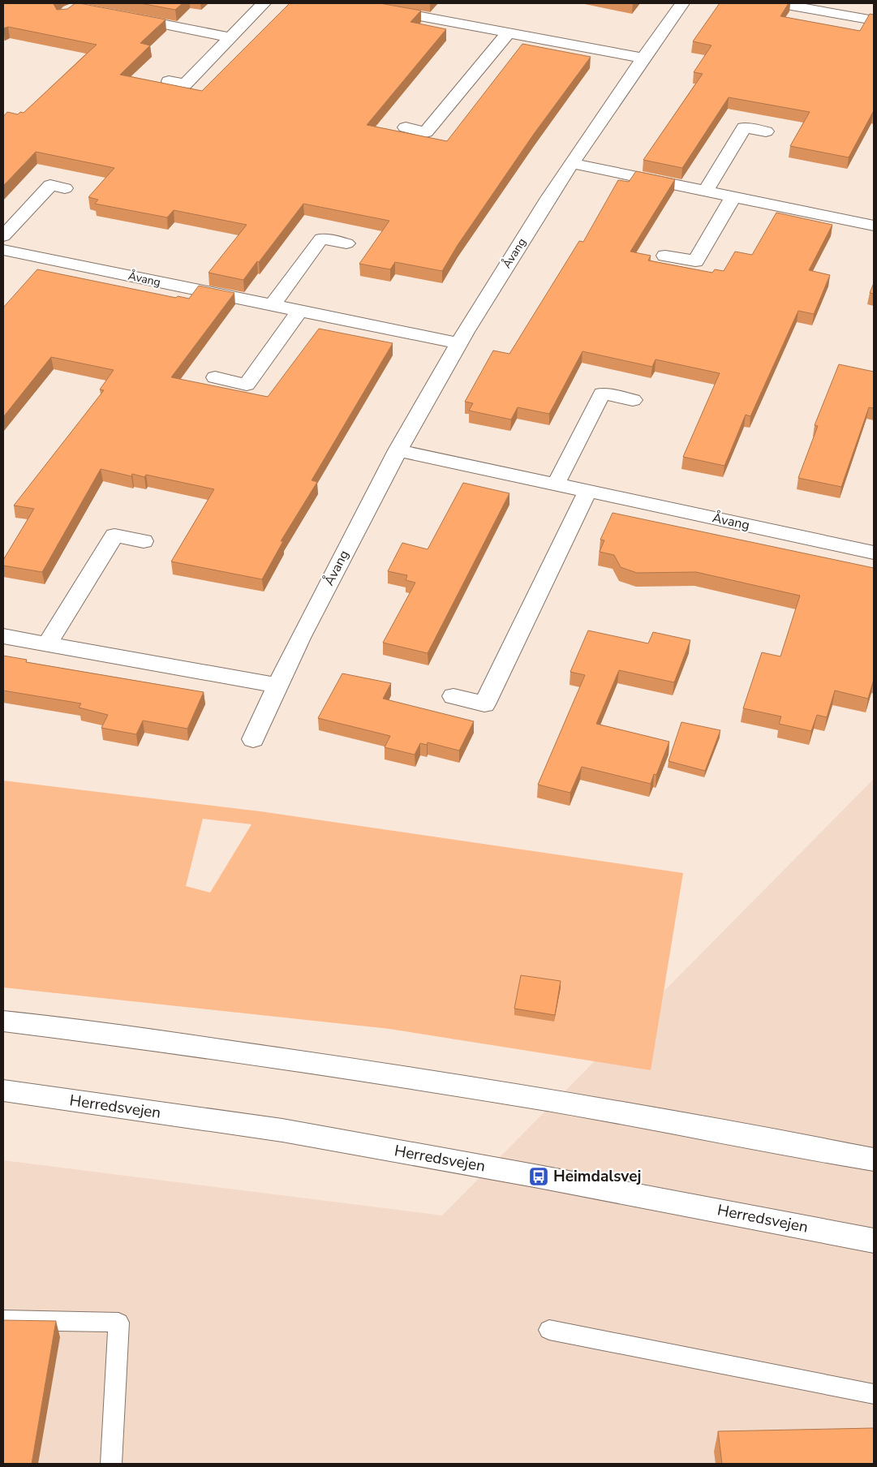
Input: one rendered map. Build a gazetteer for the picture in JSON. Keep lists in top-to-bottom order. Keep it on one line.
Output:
{"streets":{"street":["Åvang","Herredsvejen"]},"places":{"bus stop":["Heimdalsvej"]}}
